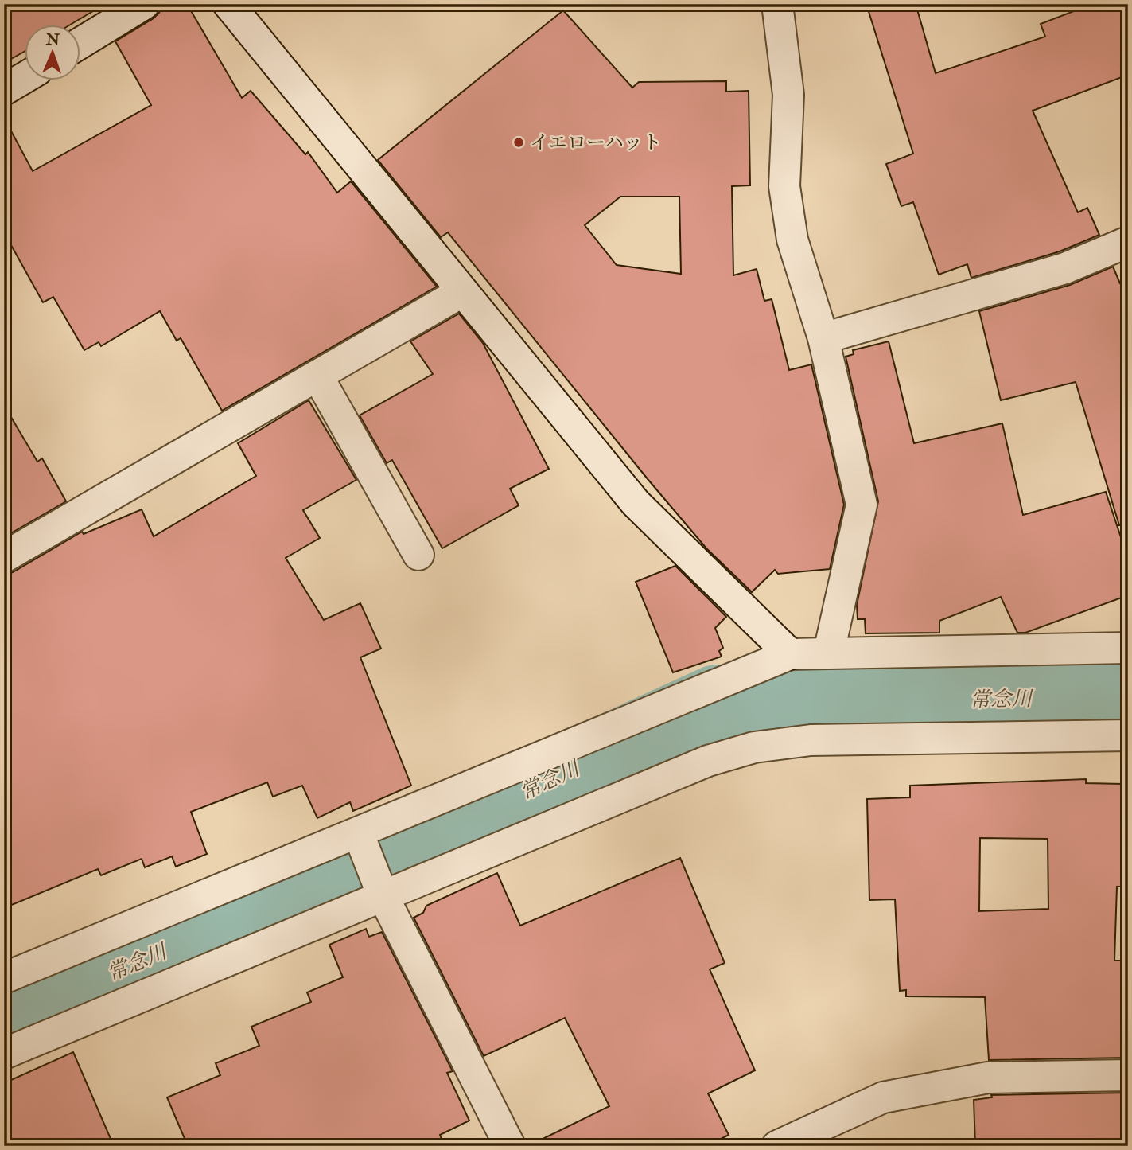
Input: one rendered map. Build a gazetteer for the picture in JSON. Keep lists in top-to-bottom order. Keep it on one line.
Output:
{"water":["常念川"],"places":["イエローハット"],"north":"top"}
